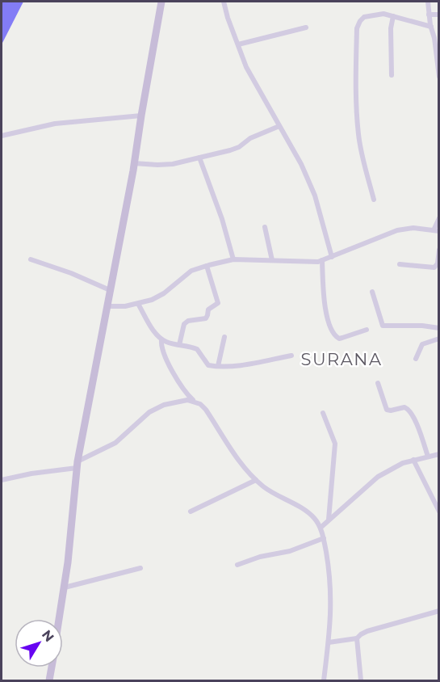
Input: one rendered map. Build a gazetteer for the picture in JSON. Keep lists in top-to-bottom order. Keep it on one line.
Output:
{"districts":["SURANA"],"north":"top right"}
